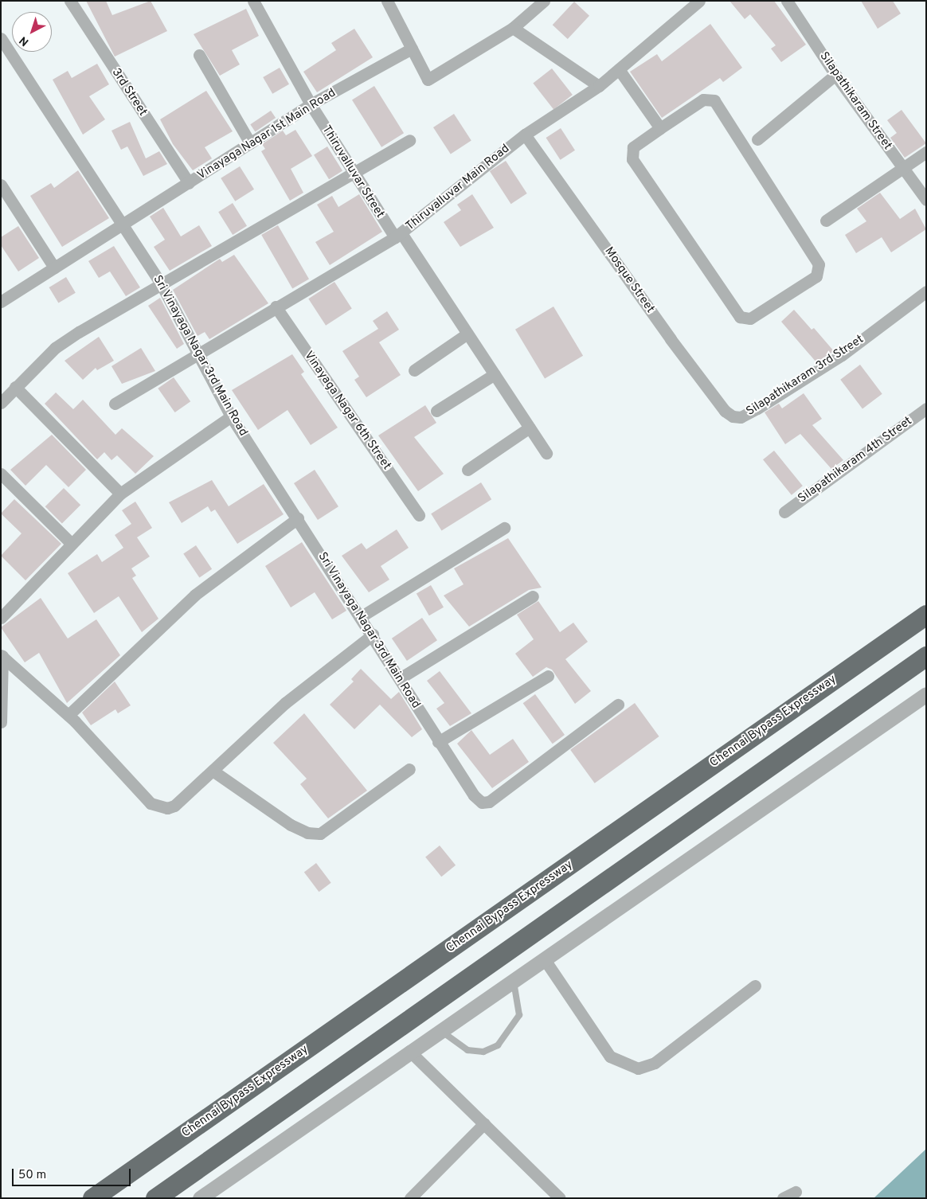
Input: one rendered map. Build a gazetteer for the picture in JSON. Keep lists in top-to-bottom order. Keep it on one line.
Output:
{"streets":{"highway":["Chennai Bypass Expressway"],"street":["3rd Street","Silapathikaram Street","Vinayaga Nagar 1st Main Road","Thiruvalluvar Street","Thiruvalluvar Main Road","Mosque Street","Sri Vinayaga Nagar 3rd Main Road","Silapathikaram 3rd Street","Vinayaga Nagar 6th Street","Silapathikaram 4th Street"]},"crossings":[["3rd Street","Vinayaga Nagar 1st Main Road"],["Vinayaga Nagar 1st Main Road","Thiruvalluvar Street"],["Vinayaga Nagar 1st Main Road","Sri Vinayaga Nagar 3rd Main Road"],["Thiruvalluvar Street","Thiruvalluvar Main Road"],["Thiruvalluvar Main Road","Mosque Street"],["Thiruvalluvar Main Road","Sri Vinayaga Nagar 3rd Main Road"],["Thiruvalluvar Main Road","Vinayaga Nagar 6th Street"],["Mosque Street","Silapathikaram 3rd Street"]],"scale_bar":"50 m","north":"bottom left"}
